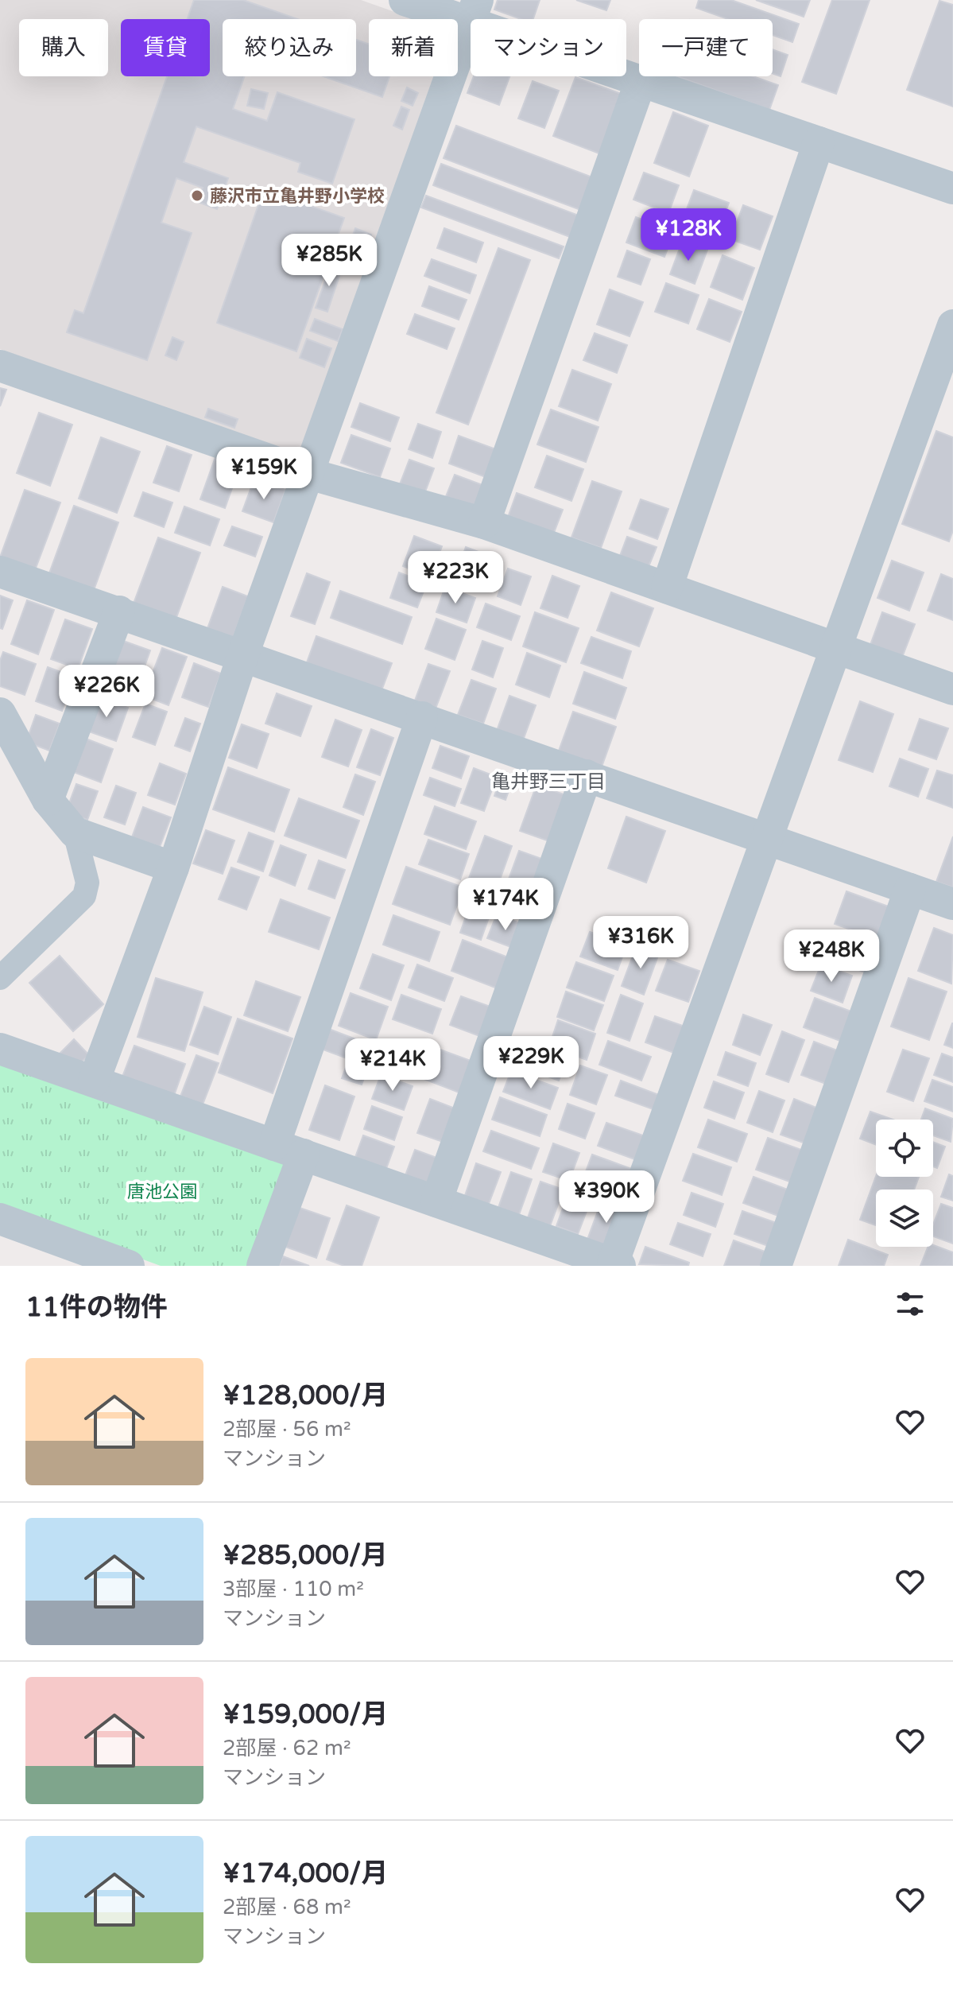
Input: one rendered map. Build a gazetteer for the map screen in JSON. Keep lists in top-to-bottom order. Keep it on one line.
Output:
{"districts":["亀井野三丁目"],"parks":["唐池公園"],"places":["藤沢市立亀井野小学校"],"page":{"chip":["購入","賃貸","絞り込み","新着","マンション","一戸建て"],"price":["¥128K","¥285K","¥159K","¥223K","¥226K","¥174K","¥316K","¥248K","¥229K","¥214K","¥390K"],"heading":"11件の物件","list":[{"name":"¥128,000/月","note":"2部屋 · 56 m² · マンション"},{"name":"¥285,000/月","note":"3部屋 · 110 m² · マンション"},{"name":"¥159,000/月","note":"2部屋 · 62 m² · マンション"},{"name":"¥174,000/月","note":"2部屋 · 68 m² · マンション"}]}}
